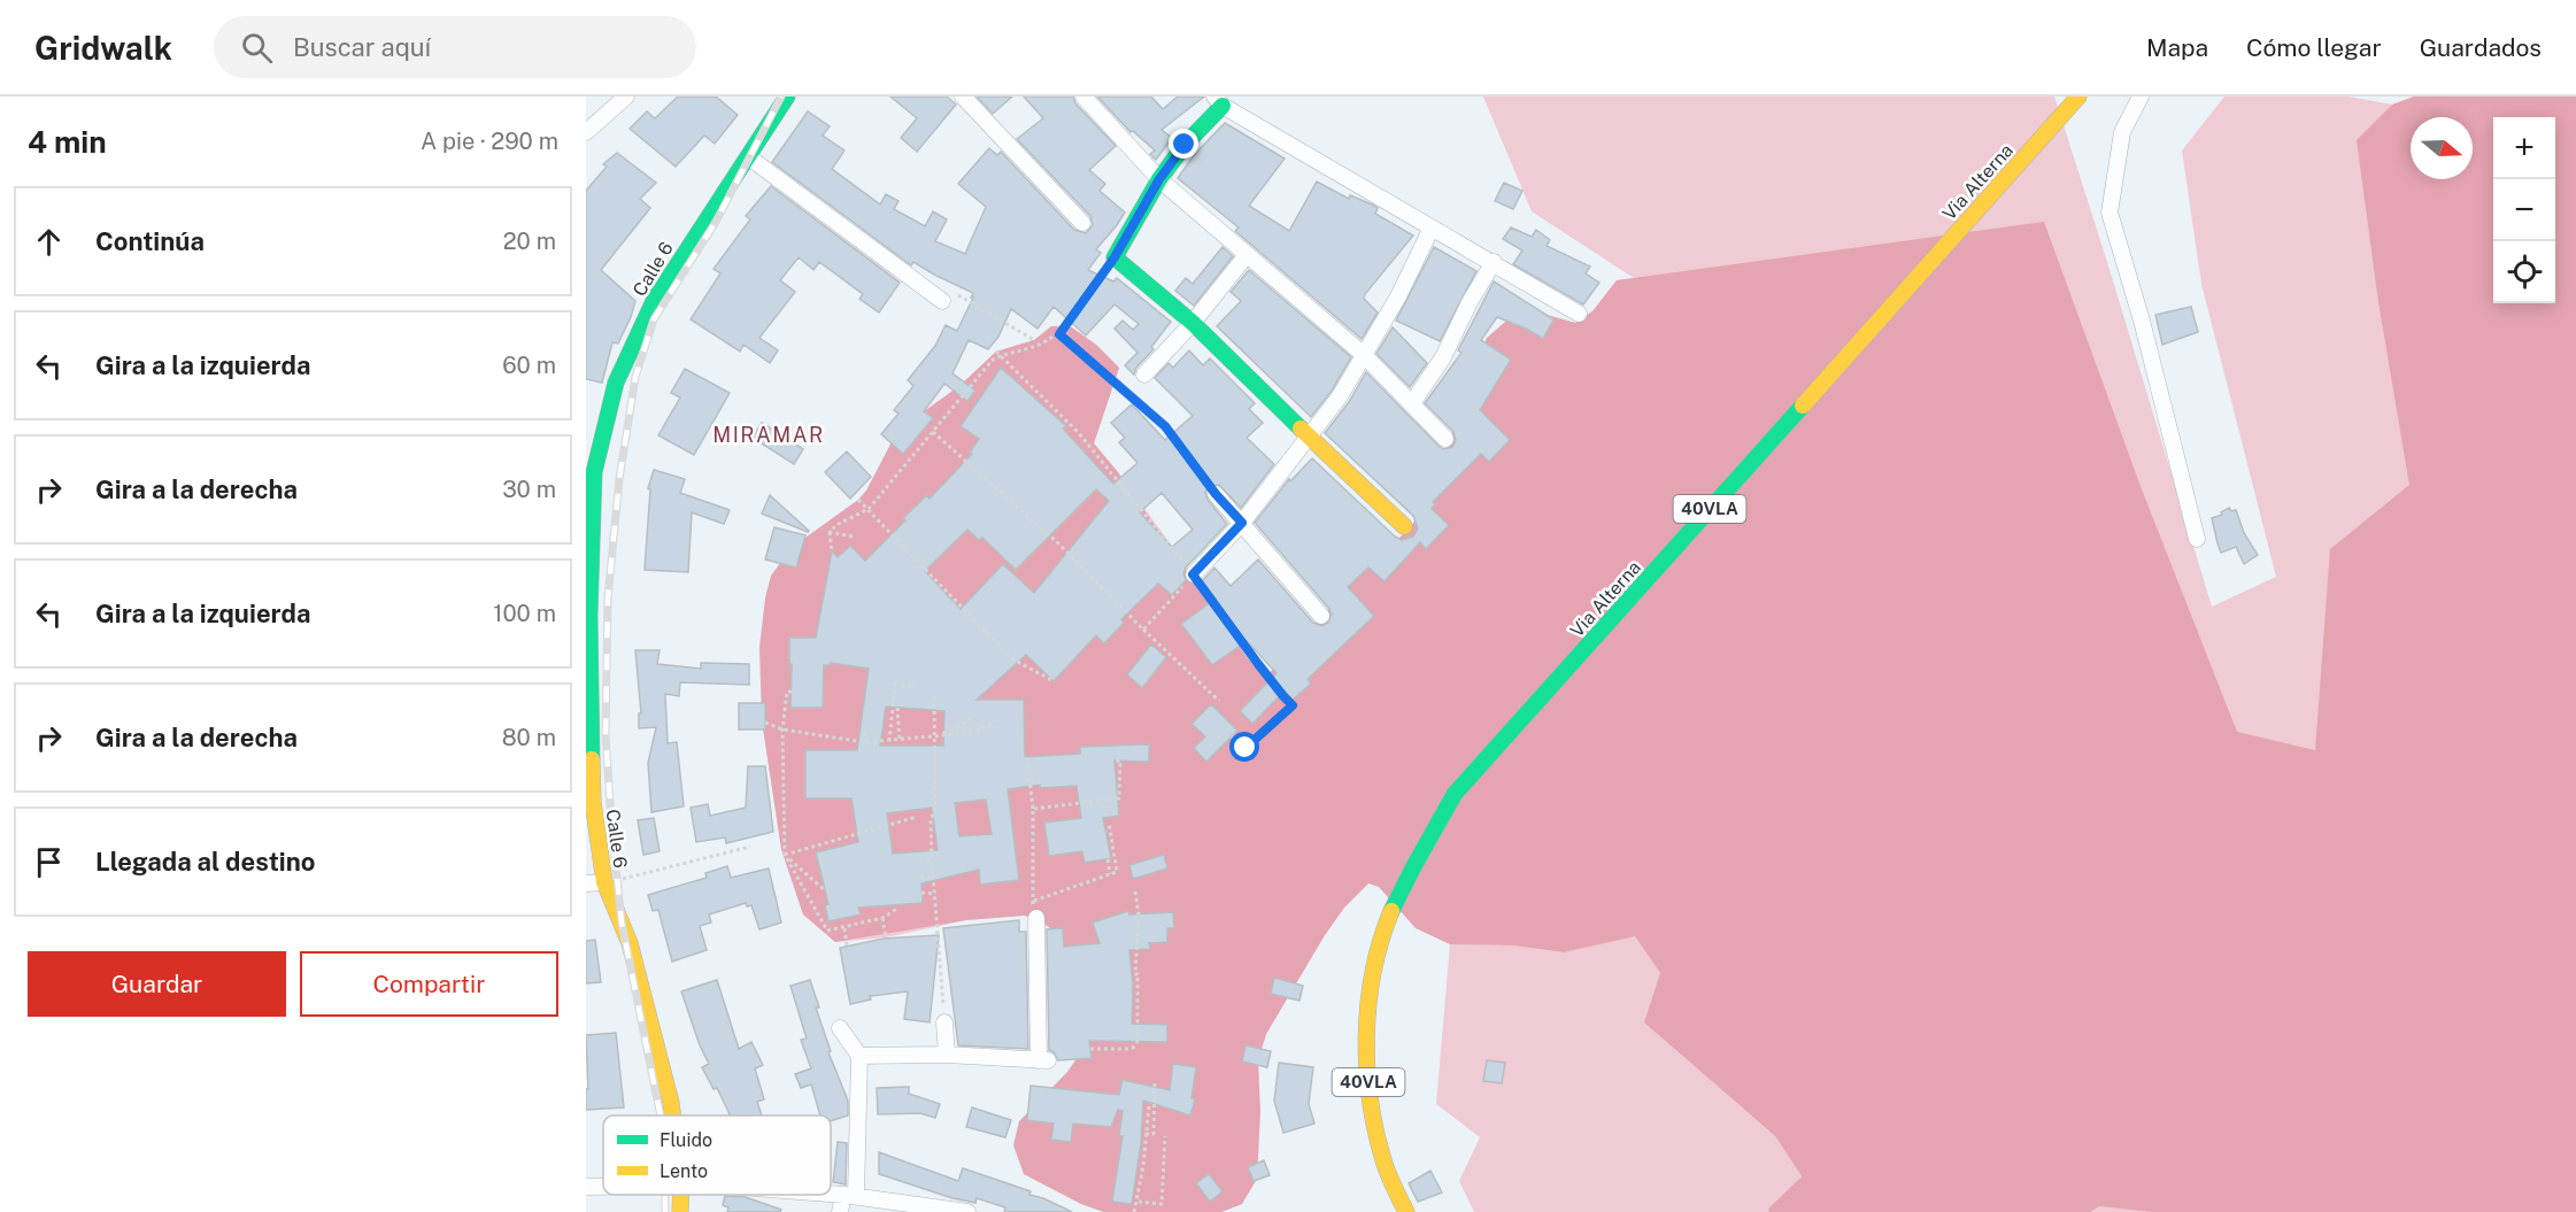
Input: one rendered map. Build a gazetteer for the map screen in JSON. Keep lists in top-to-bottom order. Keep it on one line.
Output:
{"streets":{"street":["Via Alterna","Calle 6","40VLA"]},"districts":["MIRAMAR"],"legend":["Fluido","Lento"],"north":"right","page":{"header":"Gridwalk","search":"Buscar aquí","nav":["Mapa","Cómo llegar","Guardados"],"heading":["4 min","A pie · 290 m"],"map_buttons":["+","−"],"list":[["Continúa","20 m"],["Gira a la izquierda","60 m"],["Gira a la derecha","30 m"],["Gira a la izquierda","100 m"],["Gira a la derecha","80 m"],"Llegada al destino"],"buttons":["Guardar","Compartir"]}}
